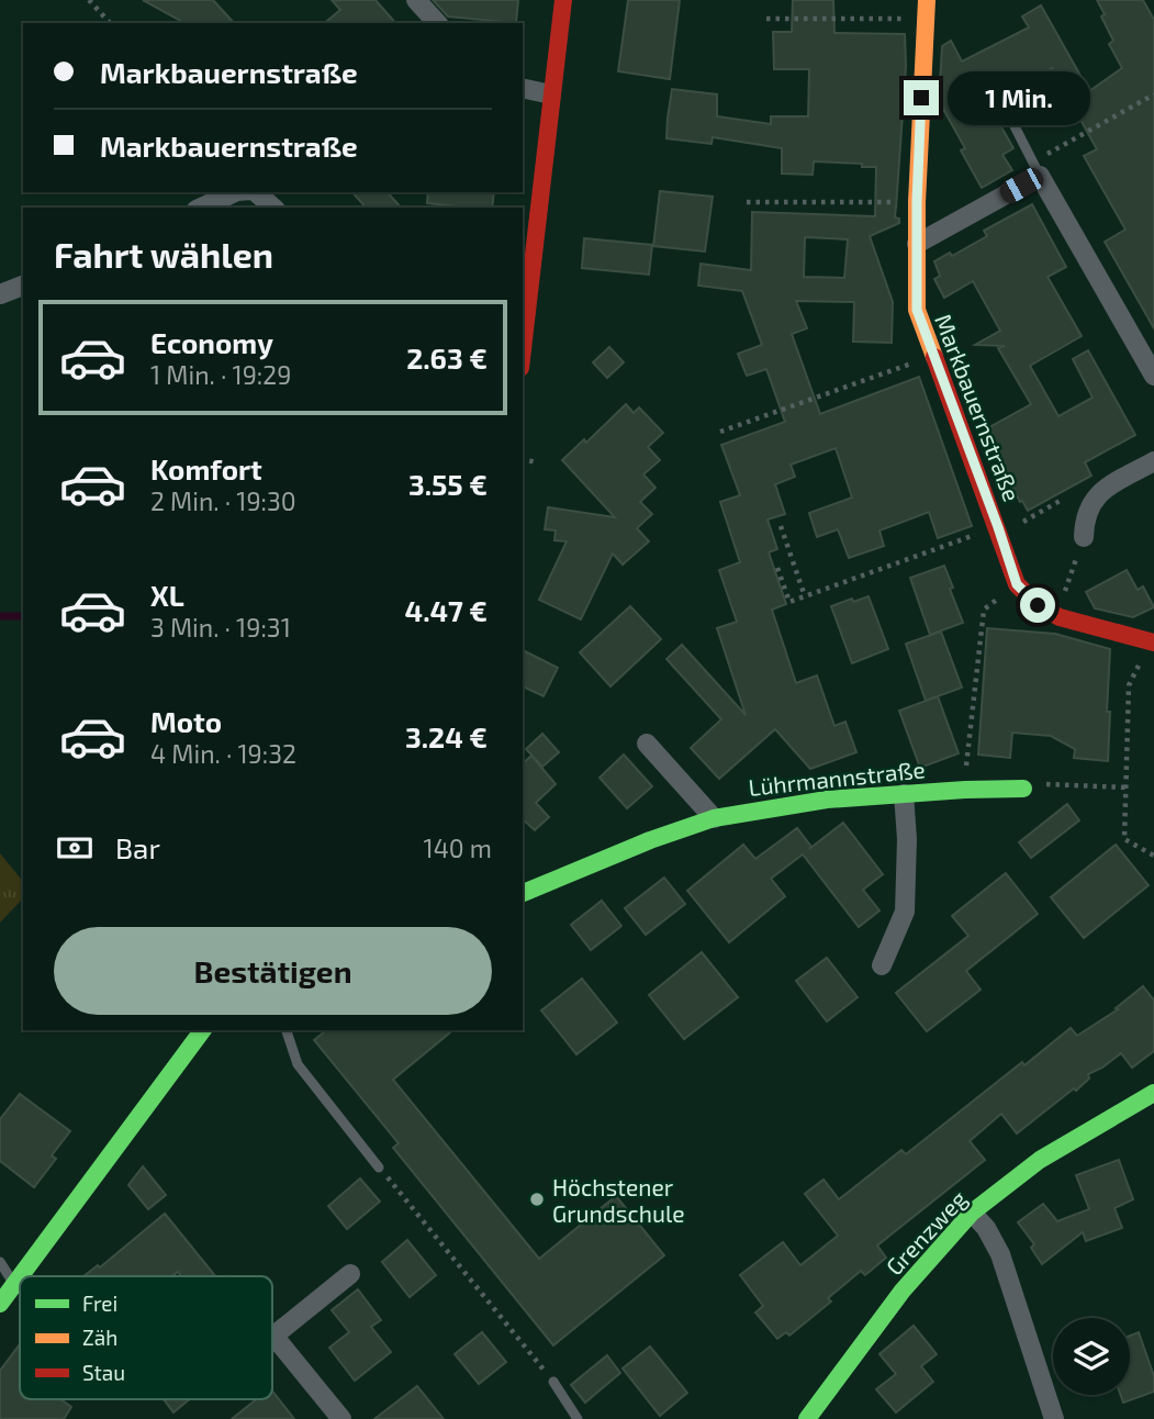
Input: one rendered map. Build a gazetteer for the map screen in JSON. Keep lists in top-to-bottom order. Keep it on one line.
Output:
{"streets":{"street":["Markbauernstraße","Lührmannstraße","Grenzweg"]},"places":["Höchstener Grundschule"],"legend":["Frei","Zäh","Stau"],"page":{"banner":["Markbauernstraße","Markbauernstraße"],"bubble":"1 Min.","heading":"Fahrt wählen","list":[{"name":"Economy","note":"1 Min. · 19:29","value":"2.63 €"},{"name":"Komfort","note":"2 Min. · 19:30","value":"3.55 €"},{"name":"XL","note":"3 Min. · 19:31","value":"4.47 €"},{"name":"Moto","note":"4 Min. · 19:32","value":"3.24 €"}],"pay":["Bar","140 m"],"buttons":"Bestätigen"}}
